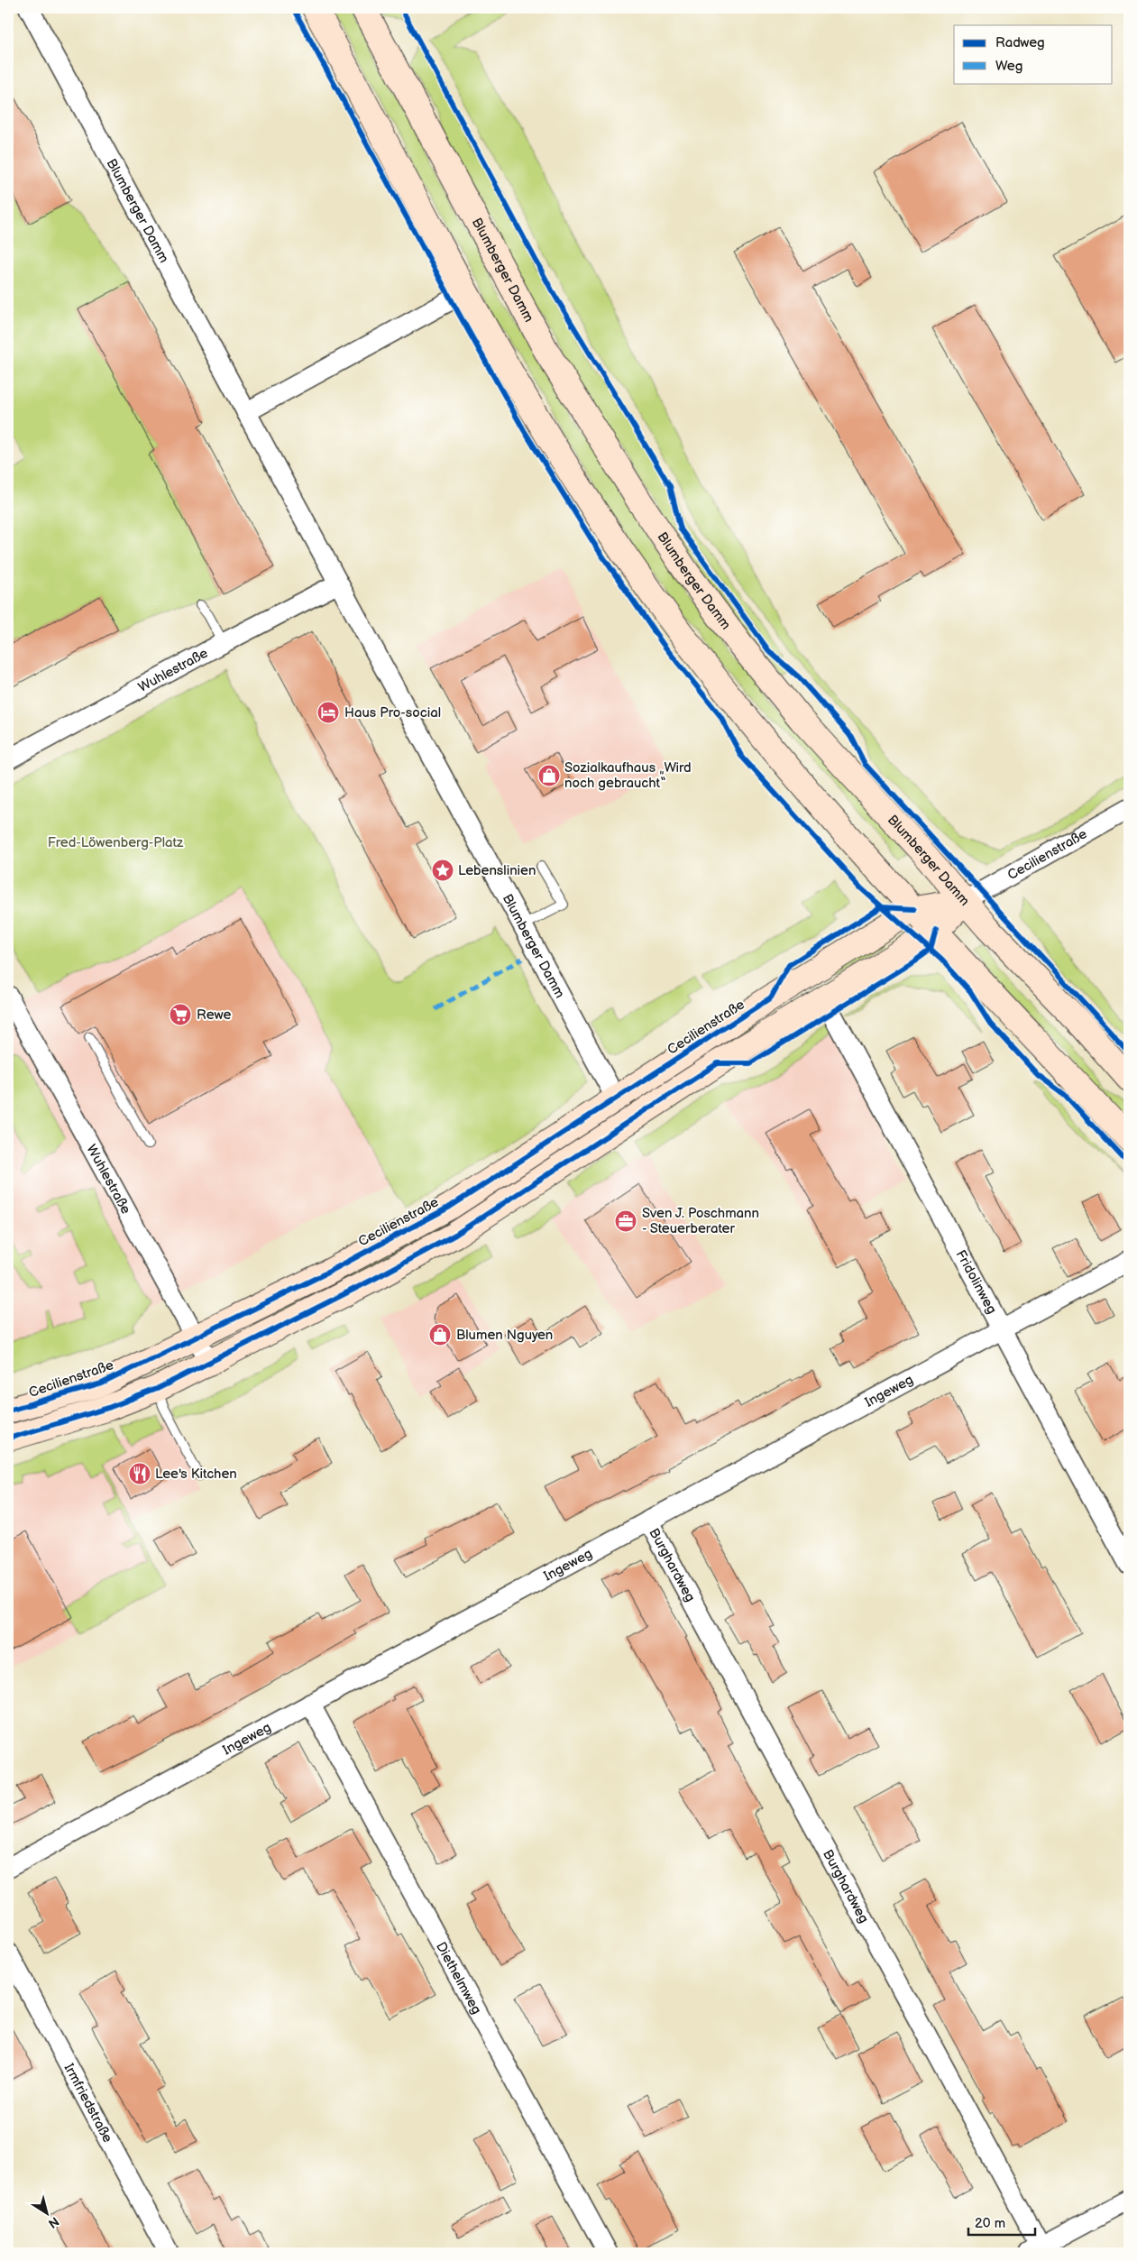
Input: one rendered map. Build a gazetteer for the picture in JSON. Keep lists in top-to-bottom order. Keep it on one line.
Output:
{"streets":{"main road":["Blumberger Damm","Cecilienstraße"],"street":["Wuhlestraße","Fridolinweg","Ingeweg","Burghardweg","Diethelmweg","Irmfriedstraße"]},"crossings":[["Blumberger Damm","Wuhlestraße"],["Blumberger Damm","Cecilienstraße"],["Wuhlestraße","Cecilienstraße"],["Cecilienstraße","Fridolinweg"],["Fridolinweg","Ingeweg"],["Ingeweg","Burghardweg"],["Ingeweg","Diethelmweg"]],"parks":["Fred-Löwenberg-Platz"],"places":{"hotel":["Haus Pro-social"],"shop":["Sozialkaufhaus „Wird noch gebraucht“","Blumen Nguyen"],"place":["Lebenslinien"],"supermarket":["Rewe"],"office":["Sven J. Poschmann - Steuerberater"],"restaurant":["Lee's Kitchen"]},"legend":["Radweg","Weg"],"scale_bar":"20 m","north":"bottom right"}
